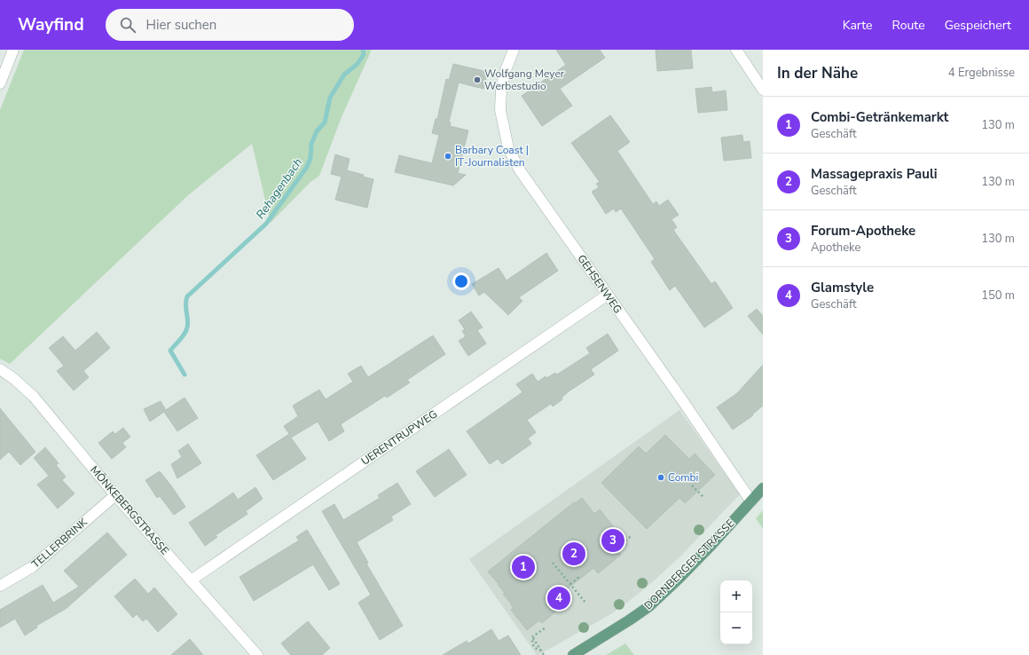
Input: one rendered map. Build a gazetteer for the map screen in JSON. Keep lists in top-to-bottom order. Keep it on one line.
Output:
{"streets":{"main road":["DORNBERGER STRASSE"],"street":["GEHSENWEG","UERENTRUPWEG","MÖNKEBERGSTRASSE","TELLERBRINK"]},"crossings":[["GEHSENWEG","UERENTRUPWEG"],["GEHSENWEG","DORNBERGER STRASSE"],["UERENTRUPWEG","MÖNKEBERGSTRASSE"],["MÖNKEBERGSTRASSE","TELLERBRINK"]],"water":["Rehagenbach"],"places":["Wolfgang Meyer Werbestudio","Barbary Coast | IT-Journalisten","Combi"],"page":{"header":"Wayfind","search":"Hier suchen","nav":["Karte","Route","Gespeichert"],"heading":["In der Nähe","4 Ergebnisse"],"list":[{"mark":"1","name":"Combi-Getränkemarkt","note":"Geschäft","value":"130 m"},{"mark":"2","name":"Massagepraxis Pauli","note":"Geschäft","value":"130 m"},{"mark":"3","name":"Forum-Apotheke","note":"Apotheke","value":"130 m"},{"mark":"4","name":"Glamstyle","note":"Geschäft","value":"150 m"}],"pins":["3","2","1","4"],"map_buttons":["+","−"]}}
